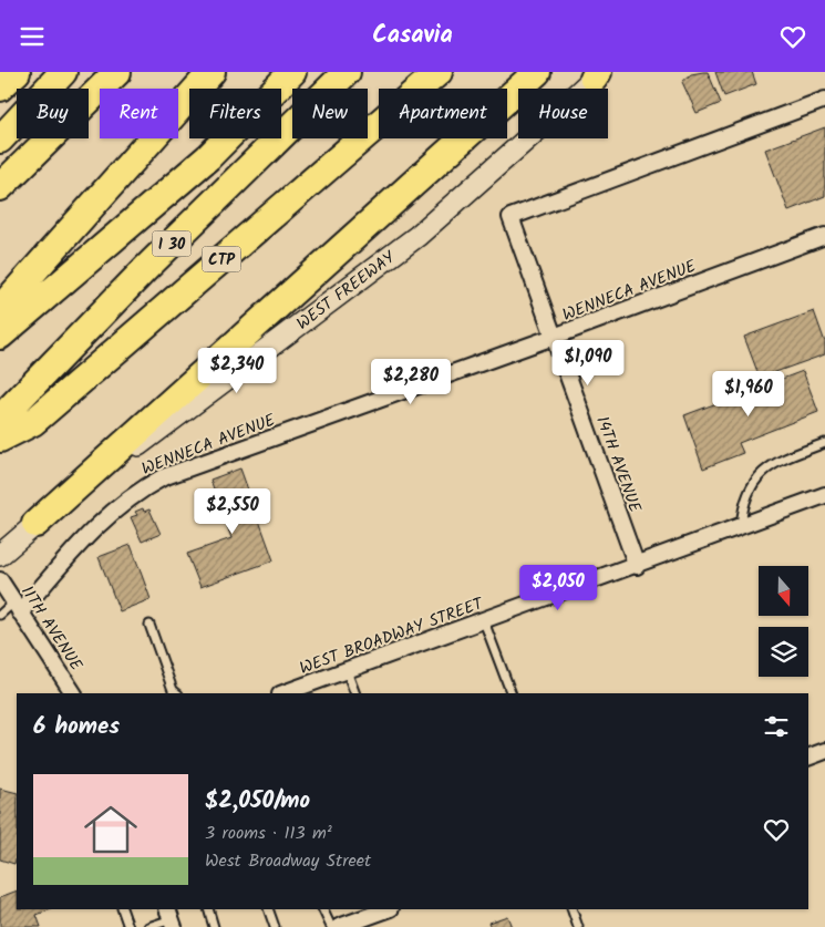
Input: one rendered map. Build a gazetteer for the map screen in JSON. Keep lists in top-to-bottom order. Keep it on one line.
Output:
{"streets":{"highway":["I 30","CTP"],"main road":["WEST FREEWAY"],"street":["WENNECA AVENUE","14TH AVENUE","11TH AVENUE","WEST BROADWAY STREET"]},"crossings":[["WENNECA AVENUE","14TH AVENUE"],["WENNECA AVENUE","11TH AVENUE"],["14TH AVENUE","WEST BROADWAY STREET"]],"north":"bottom","page":{"header":"Casavia","chip":["Buy","Rent","Filters","New","Apartment","House"],"price":["$1,090","$2,340","$2,280","$1,960","$2,550","$2,050"],"heading":"6 homes","list":[{"name":"$2,050/mo","note":"3 rooms · 113 m² · West Broadway Street"}]}}
